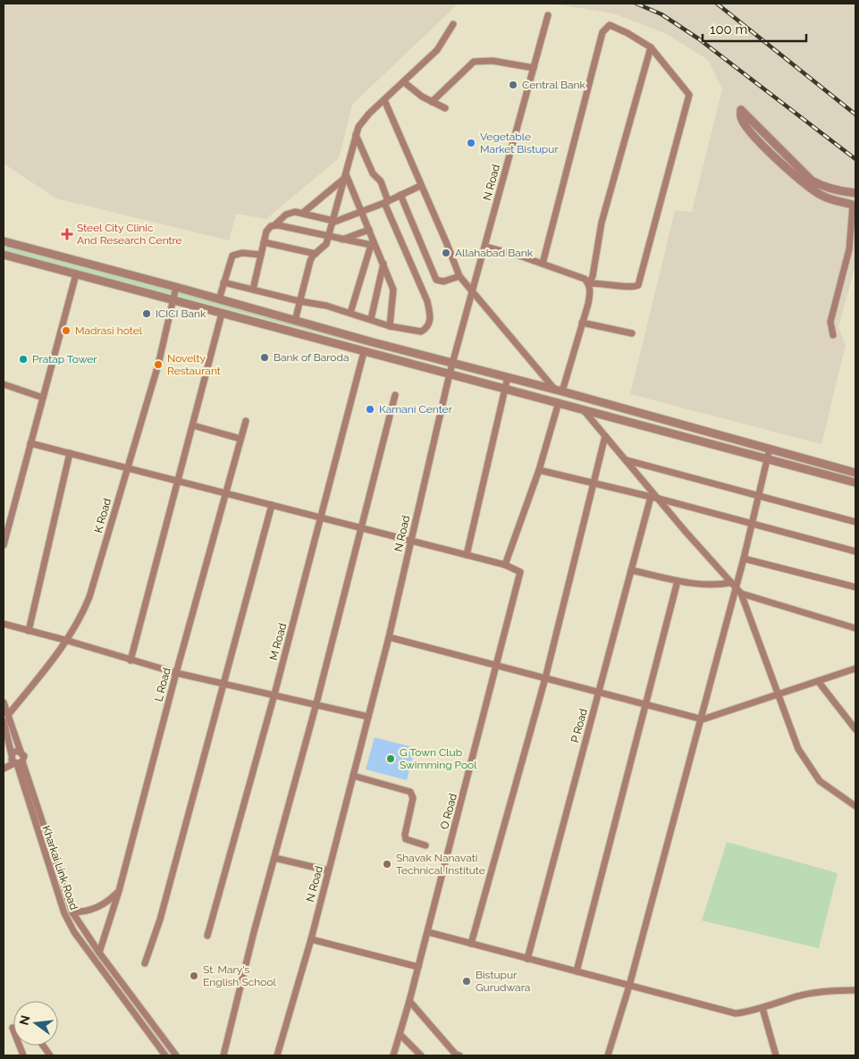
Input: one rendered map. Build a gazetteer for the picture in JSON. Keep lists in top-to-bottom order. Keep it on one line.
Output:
{"streets":{"street":["N Road","K Road","M Road","L Road","P Road","O Road","Kharkai Link Road"]},"crossings":[["K Road","Kharkai Link Road"]],"places":{"other":["Central Bank","Vegetable Market Bistupur","Allahabad Bank","ICICI Bank","Madrasi hotel","Bank of Baroda","Pratap Tower","Novelty Restaurant","Kamani Center","G Town Club Swimming Pool","Shavak Nanavati Technical Institute","St. Mary's English School","Bistupur Gurudwara"],"health":["Steel City Clinic And Research Centre"]},"scale_bar":"100 m","north":"left"}
